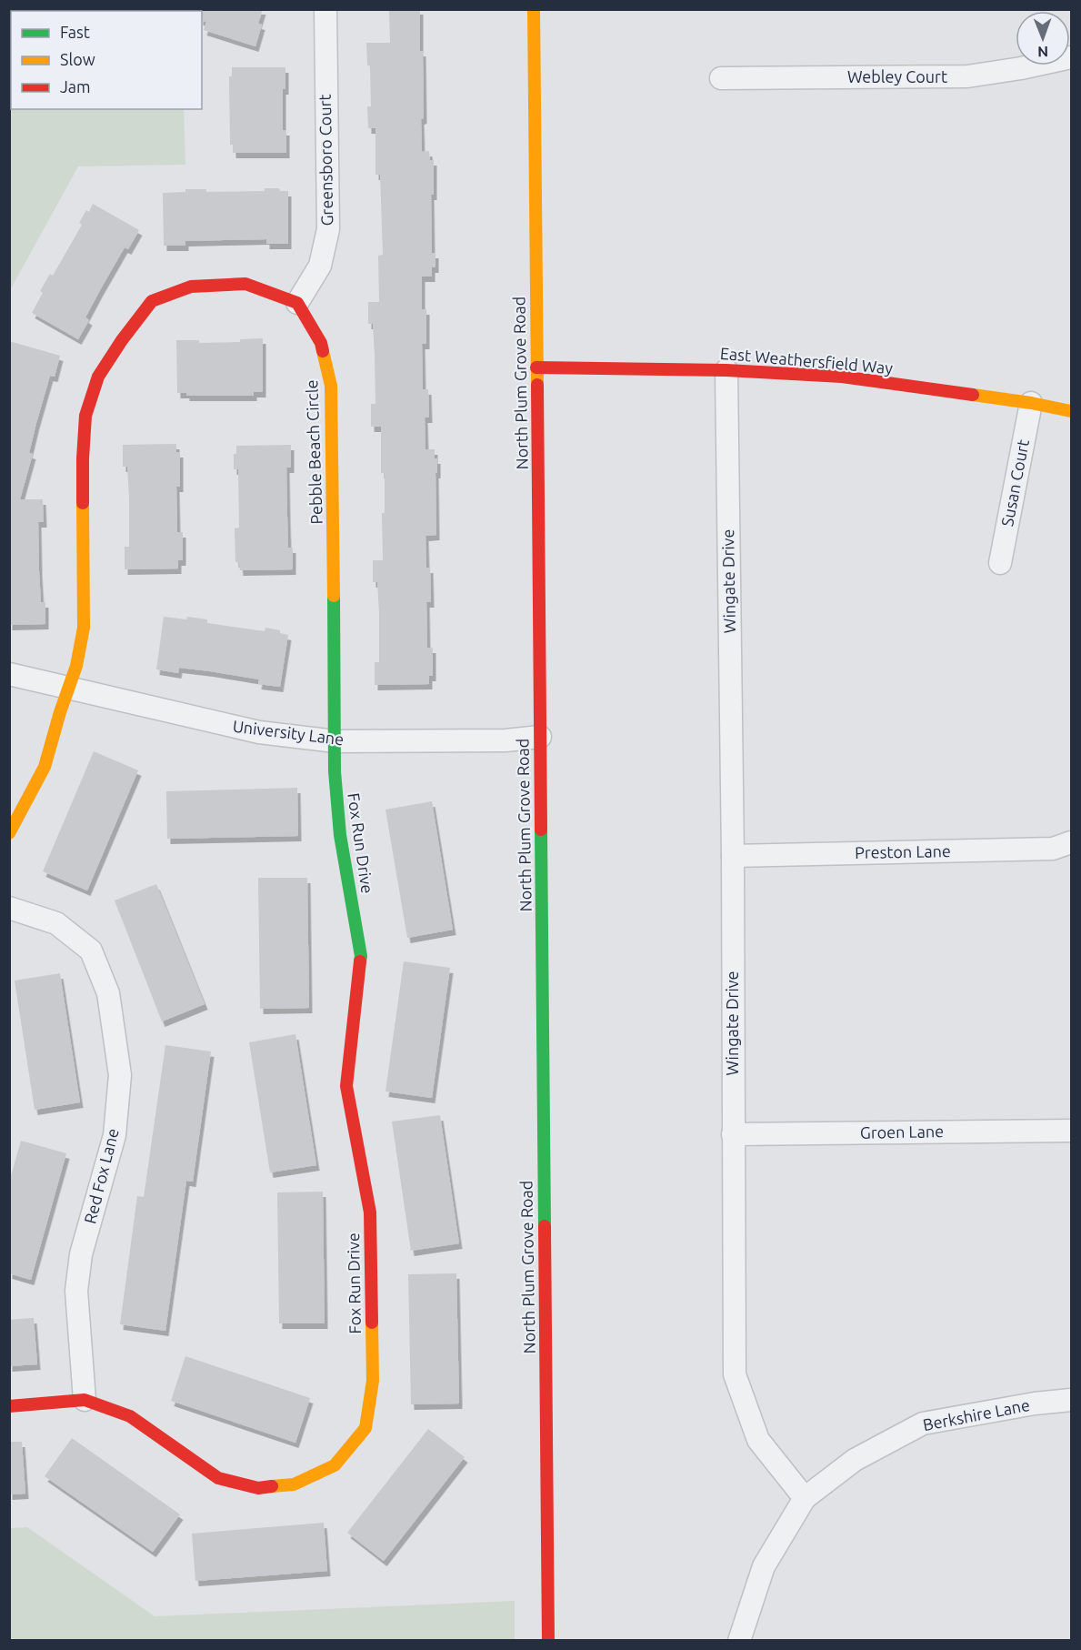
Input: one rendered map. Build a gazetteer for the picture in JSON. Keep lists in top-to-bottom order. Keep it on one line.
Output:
{"streets":{"street":["Webley Court","Greensboro Court","East Weathersfield Way","North Plum Grove Road","Pebble Beach Circle","Susan Court","Wingate Drive","University Lane","Fox Run Drive","Preston Lane","Groen Lane","Red Fox Lane","Berkshire Lane"]},"crossings":[["Greensboro Court","Pebble Beach Circle"],["East Weathersfield Way","North Plum Grove Road"],["East Weathersfield Way","Susan Court"],["East Weathersfield Way","Wingate Drive"],["North Plum Grove Road","University Lane"],["Pebble Beach Circle","University Lane"],["Pebble Beach Circle","Fox Run Drive"],["Wingate Drive","Preston Lane"],["Wingate Drive","Groen Lane"],["Wingate Drive","Berkshire Lane"],["University Lane","Fox Run Drive"],["Fox Run Drive","Red Fox Lane"]],"legend":["Fast","Slow","Jam"],"north":"bottom"}
